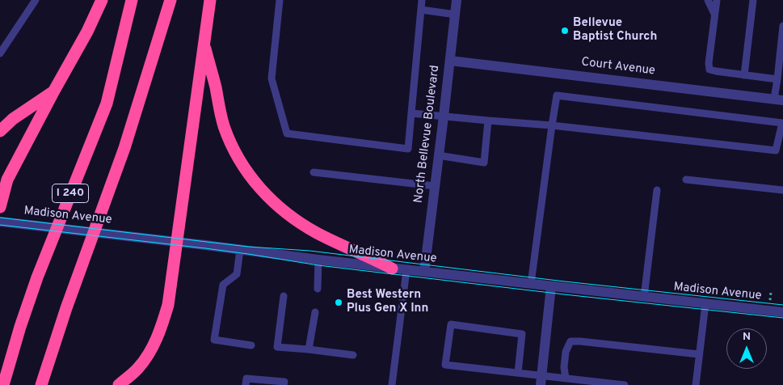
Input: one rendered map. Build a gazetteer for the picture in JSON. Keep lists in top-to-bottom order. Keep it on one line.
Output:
{"streets":{"highway":["I 240"],"street":["Court Avenue","North Bellevue Boulevard","Madison Avenue"]},"crossings":[["Court Avenue","North Bellevue Boulevard"],["North Bellevue Boulevard","Madison Avenue"]],"places":["Bellevue Baptist Church","Best Western Plus Gen X Inn"],"north":"top"}
